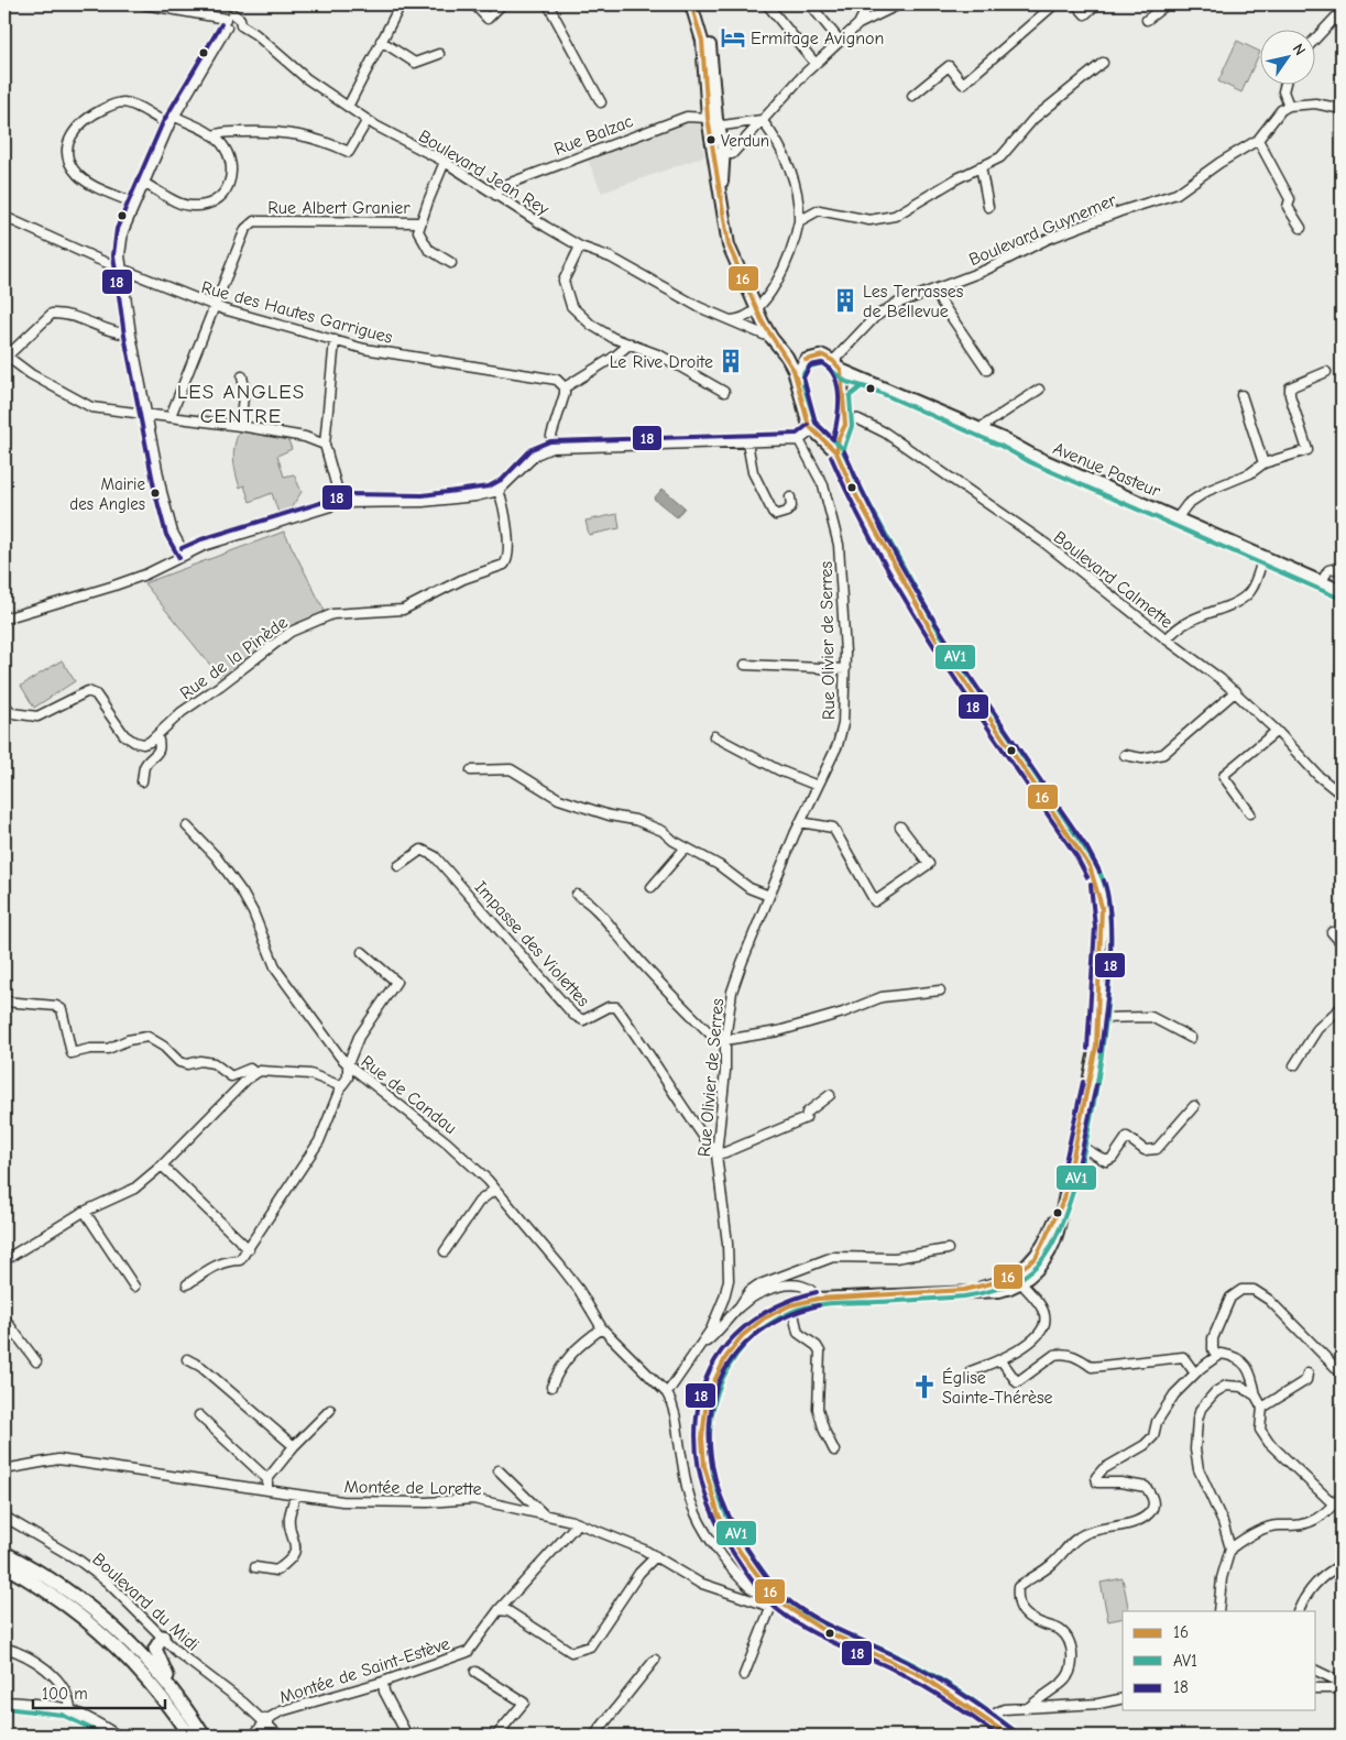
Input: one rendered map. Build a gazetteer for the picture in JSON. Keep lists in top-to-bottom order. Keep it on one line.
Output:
{"streets":{"main road":["Avenue Pasteur"],"street":["Rue Balzac","Boulevard Jean Rey","Rue Albert Granier","Boulevard Guynemer","Rue des Hautes Garrigues","Boulevard Calmette","Rue Olivier de Serres","Rue de la Pinède","Impasse des Violettes","Rue de Candau","Montée de Lorette","Boulevard du Midi","Montée de Saint-Estève"]},"crossings":[["Rue Balzac","Boulevard Jean Rey"],["Rue Albert Granier","Rue des Hautes Garrigues"],["Rue Olivier de Serres","Impasse des Violettes"],["Rue Olivier de Serres","Rue de Candau"],["Montée de Lorette","Montée de Saint-Estève"],["Boulevard du Midi","Montée de Saint-Estève"]],"districts":["LES ANGLES CENTRE"],"places":{"hotel":["Ermitage Avignon"],"other":["Verdun","Mairie des Angles"],"building":["Les Terrasses de Bellevue","Le Rive Droite"],"church":["Église Sainte-Thérèse"]},"lines":["transit line 16","transit line 18","transit line AV1"],"legend":["16","AV1","18"],"scale_bar":"100 m","north":"top right"}
